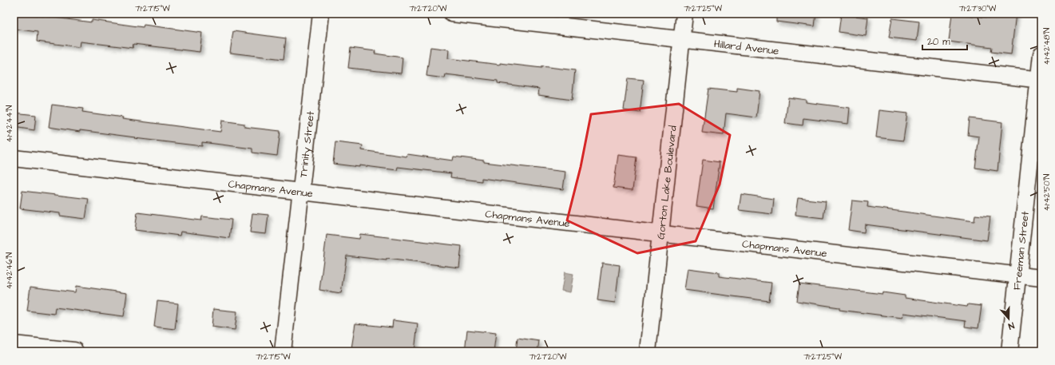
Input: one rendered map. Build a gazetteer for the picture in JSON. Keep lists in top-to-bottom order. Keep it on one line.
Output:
{"streets":{"street":["Hillard Avenue","Trinity Street","Gorton Lake Boulevard","Chapmans Avenue","Freeman Street"]},"crossings":[["Hillard Avenue","Gorton Lake Boulevard"],["Hillard Avenue","Freeman Street"],["Trinity Street","Chapmans Avenue"],["Gorton Lake Boulevard","Chapmans Avenue"],["Chapmans Avenue","Freeman Street"]],"scale_bar":"20 m","north":"bottom","coordinates":["71°27'15\"W","71°27'20\"W","71°27'25\"W","71°27'30\"W","41°42'48\"N","41°42'44\"N","41°42'50\"N","41°42'46\"N"]}
